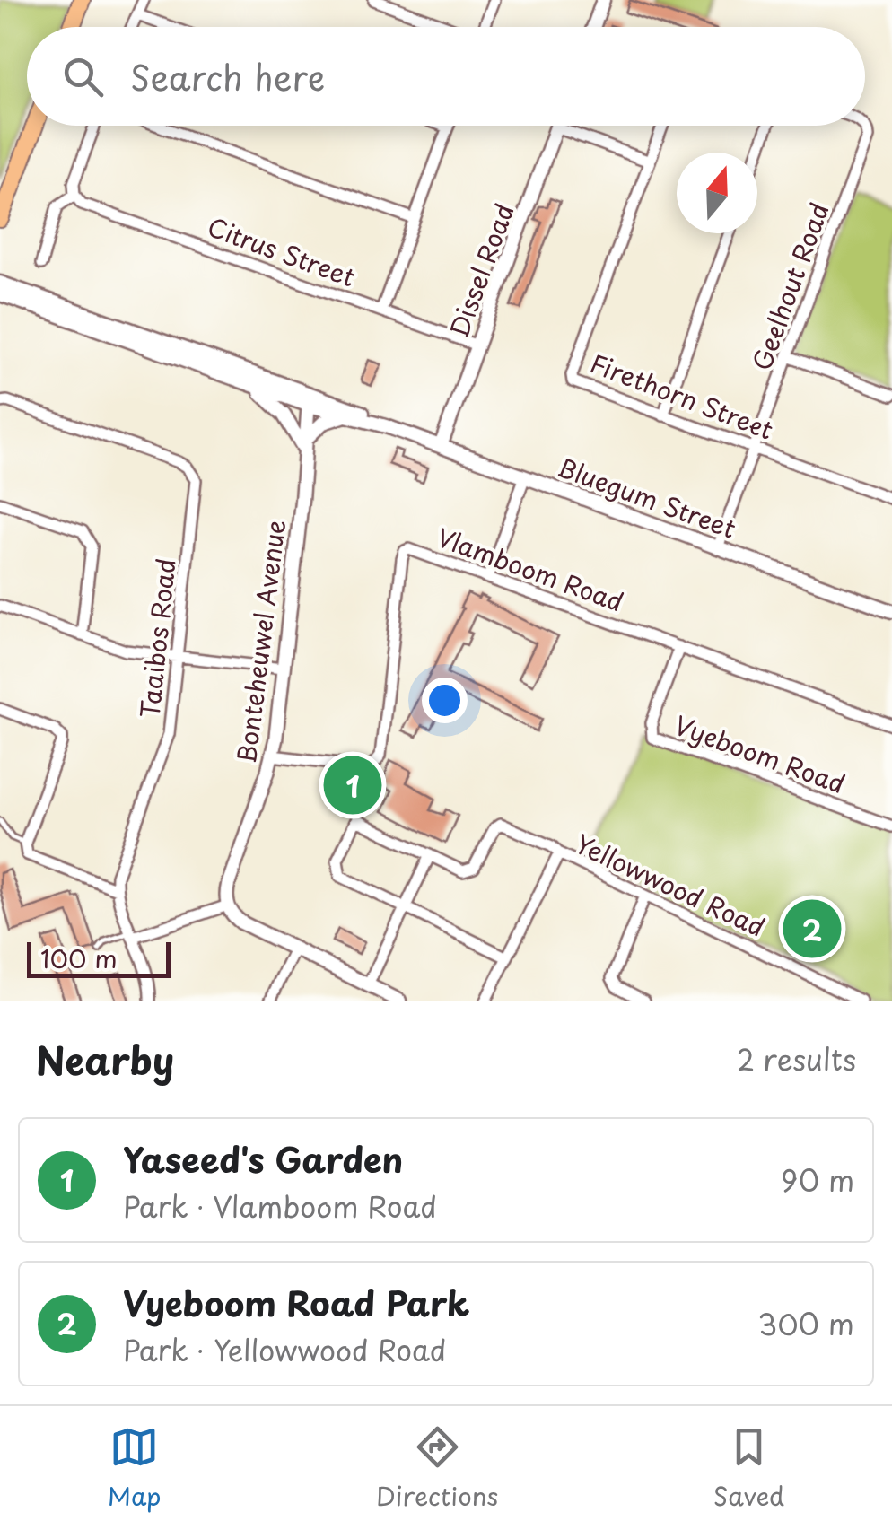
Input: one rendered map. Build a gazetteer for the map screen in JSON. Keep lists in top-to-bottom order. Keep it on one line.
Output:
{"streets":{"street":["Citrus Street","Dissel Road","Geelhout Road","Firethorn Street","Bluegum Street","Vlamboom Road","Taaibos Road","Bonteheuwel Avenue","Vyeboom Road","Yellowwood Road"]},"crossings":[["Citrus Street","Dissel Road"],["Dissel Road","Bluegum Street"],["Geelhout Road","Firethorn Street"],["Geelhout Road","Bluegum Street"],["Bluegum Street","Bonteheuwel Avenue"],["Vlamboom Road","Bonteheuwel Avenue"],["Vlamboom Road","Vyeboom Road"]],"scale_bar":"100 m","north":"top","page":{"search":"Search here","pins":["1","2"],"scale":"100 m","heading":["Nearby","2 results"],"list":[{"mark":"1","name":"Yaseed's Garden","note":"Park · Vlamboom Road","value":"90 m"},{"mark":"2","name":"Vyeboom Road Park","note":"Park · Yellowwood Road","value":"300 m"}],"nav":["Map","Directions","Saved"]}}
